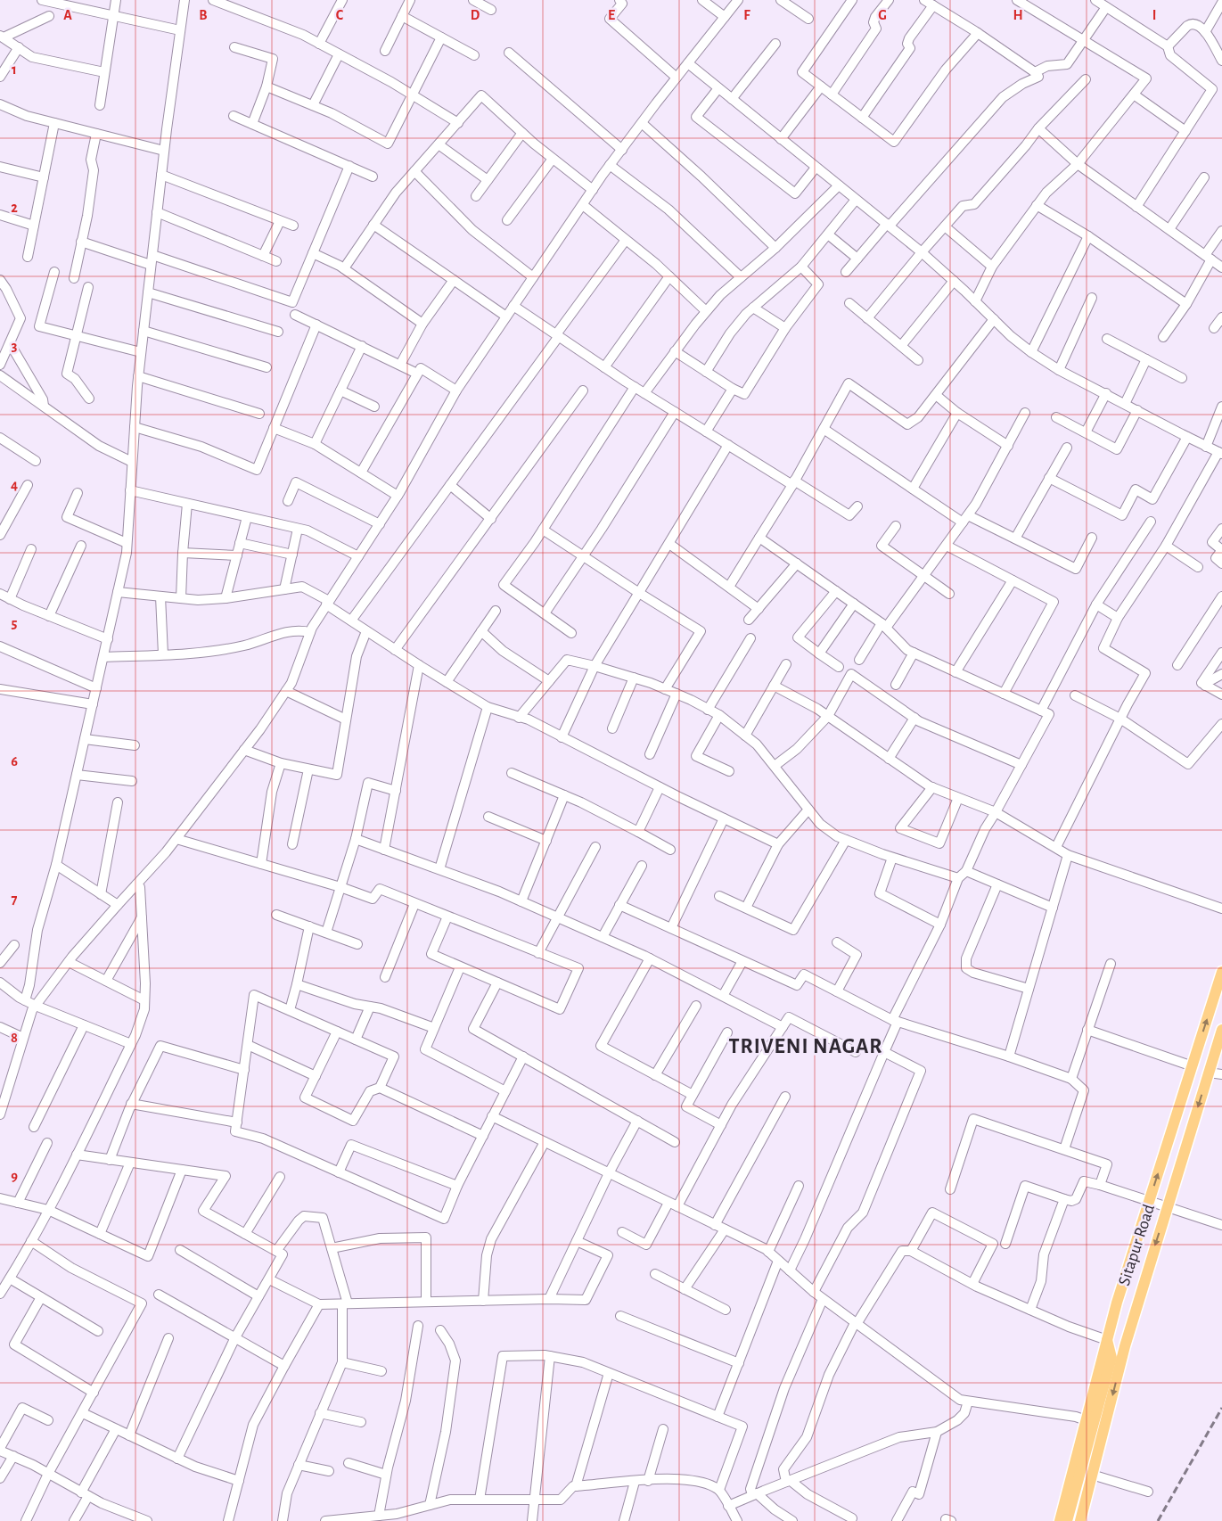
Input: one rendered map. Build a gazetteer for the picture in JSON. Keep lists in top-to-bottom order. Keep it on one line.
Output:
{"streets":{"main road":["Sitapur Road"]},"districts":["TRIVENI NAGAR"],"grid":{"columns":["A","B","C","D","E","F","G","H","I"],"rows":["1","2","3","4","5","6","7","8","9"]}}
